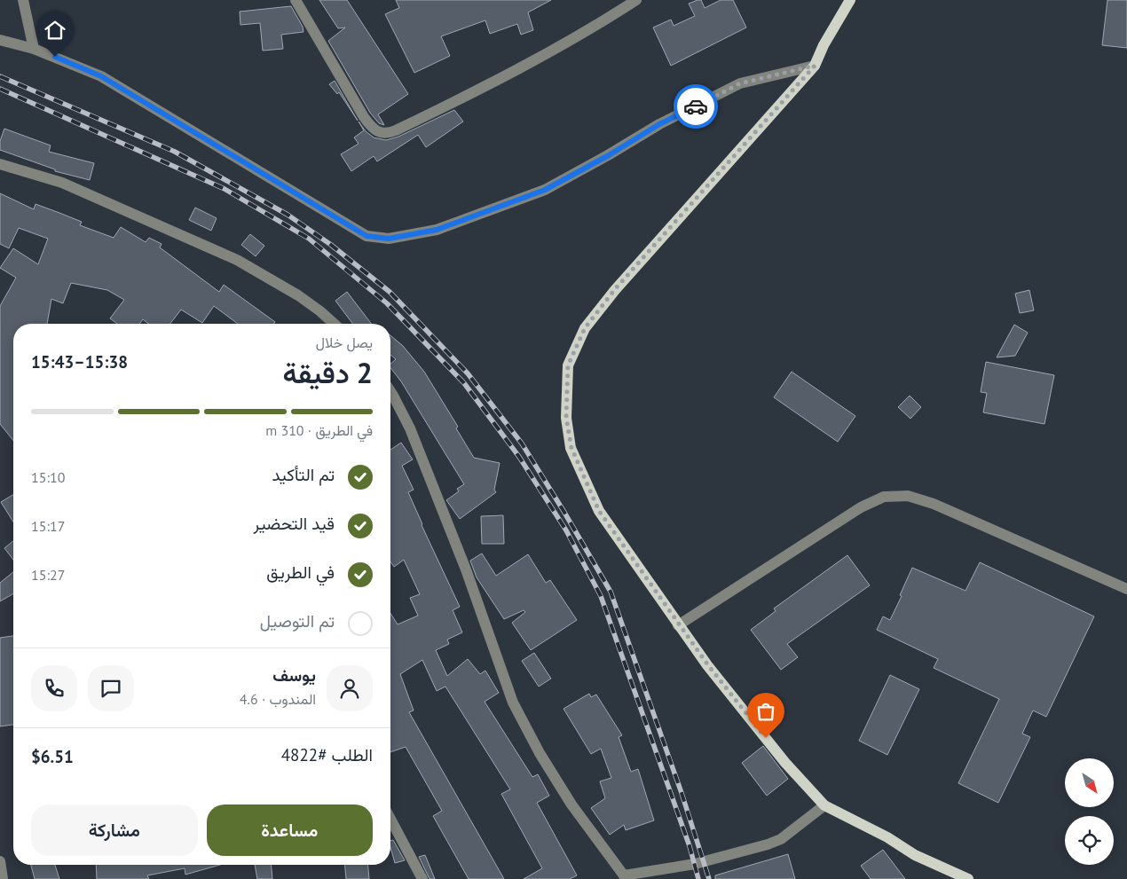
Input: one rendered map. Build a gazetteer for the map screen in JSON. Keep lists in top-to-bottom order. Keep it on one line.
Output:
{"north":"bottom right","page":{"heading":["2 دقيقة","يصل خلال","15:38–15:43"],"panel":["يوسف","المندوب · 4.6","الطلب #4822","$6.51"],"bar":"في الطريق · 310 m","list":[["تم التأكيد","15:10"],["قيد التحضير","15:17"],["في الطريق","15:27"],"تم التوصيل"],"buttons":["مساعدة","مشاركة"]}}
